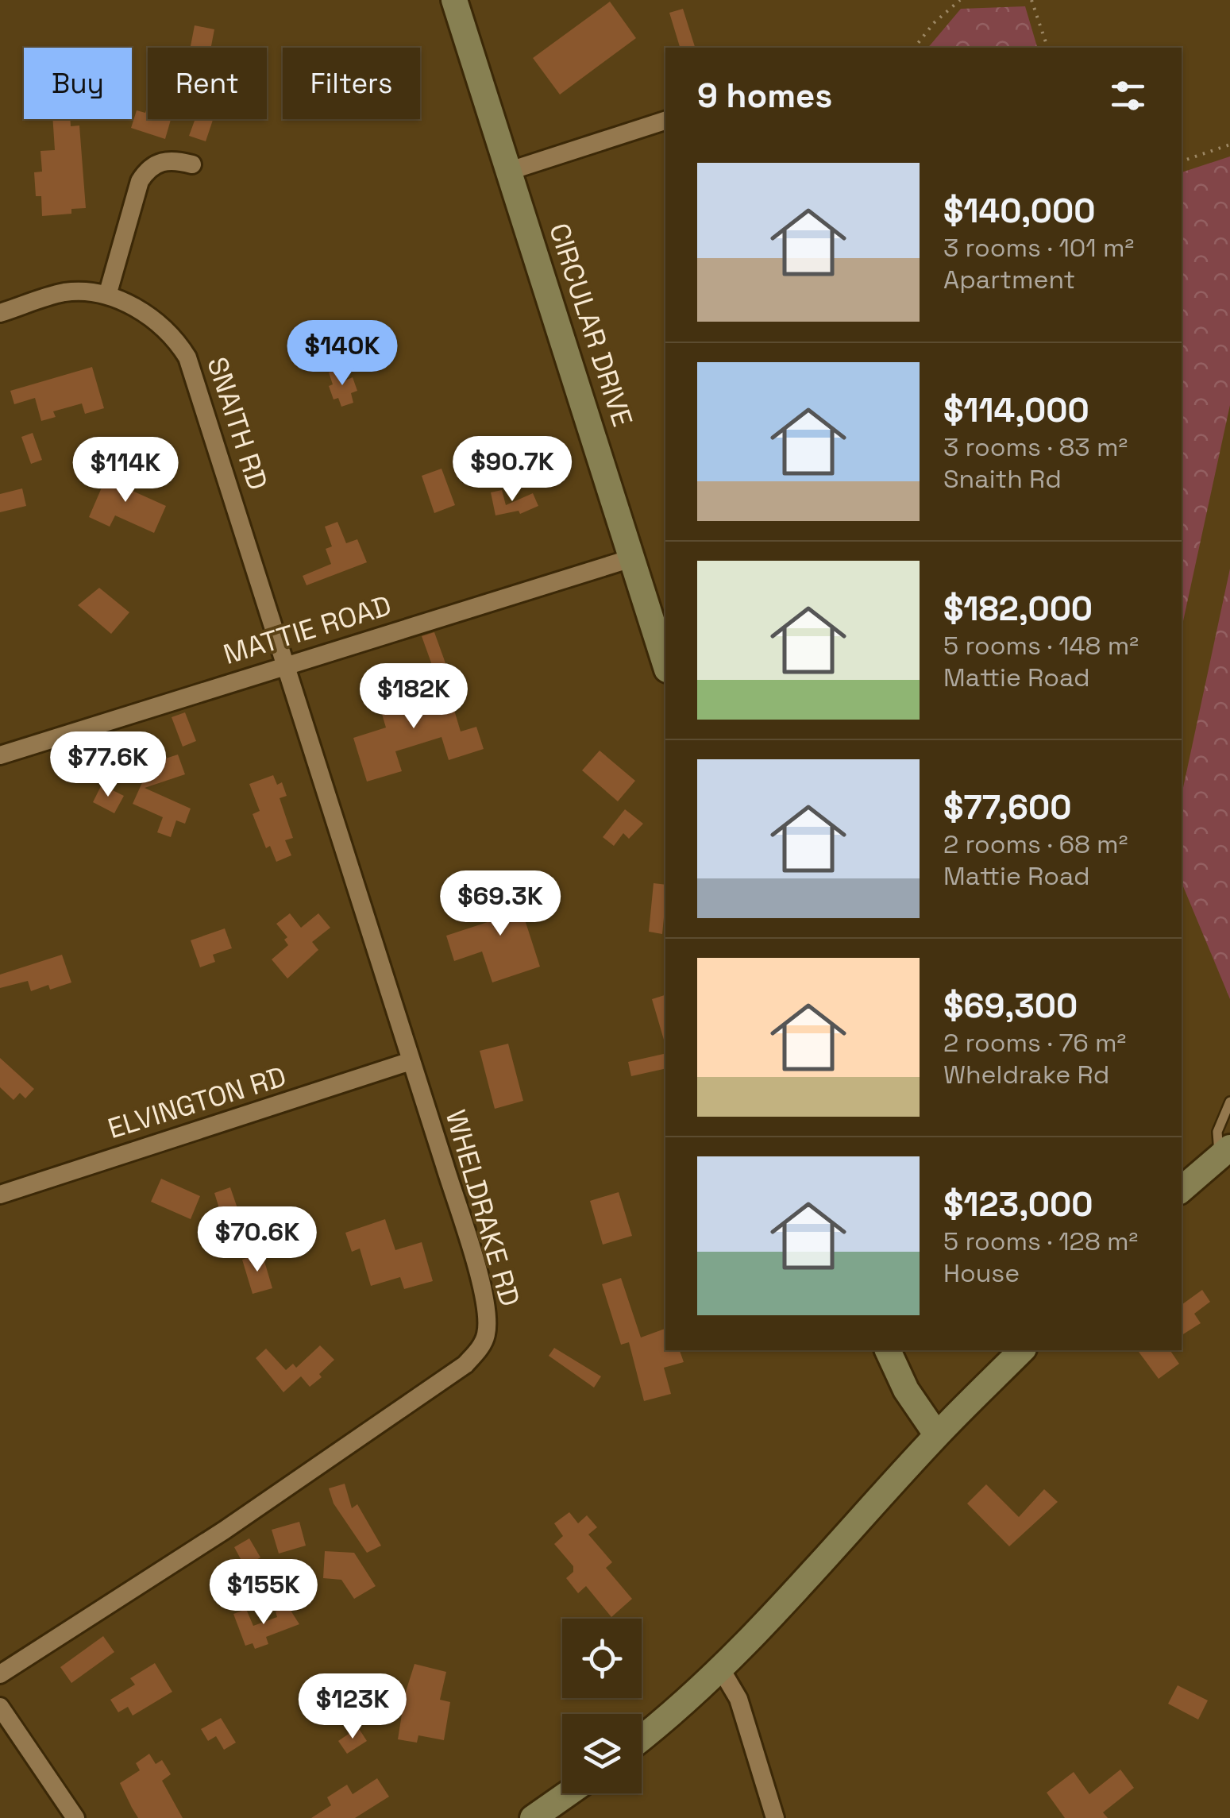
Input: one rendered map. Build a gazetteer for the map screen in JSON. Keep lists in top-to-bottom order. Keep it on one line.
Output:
{"streets":{"street":["CIRCULAR DRIVE","SNAITH RD","MATTIE ROAD","ELVINGTON RD","WHELDRAKE RD"]},"crossings":[["CIRCULAR DRIVE","MATTIE ROAD"],["SNAITH RD","MATTIE ROAD"],["SNAITH RD","WHELDRAKE RD"],["MATTIE ROAD","WHELDRAKE RD"],["ELVINGTON RD","WHELDRAKE RD"]],"page":{"chip":["Buy","Rent","Filters"],"heading":"9 homes","list":[{"name":"$140,000","note":"3 rooms · 101 m² · Apartment"},{"name":"$114,000","note":"3 rooms · 83 m² · Snaith Rd"},{"name":"$182,000","note":"5 rooms · 148 m² · Mattie Road"},{"name":"$77,600","note":"2 rooms · 68 m² · Mattie Road"},{"name":"$69,300","note":"2 rooms · 76 m² · Wheldrake Rd"},{"name":"$123,000","note":"5 rooms · 128 m² · House"}],"price":["$140K","$90.7K","$114K","$182K","$77.6K","$69.3K","$70.6K","$155K","$123K"]}}
